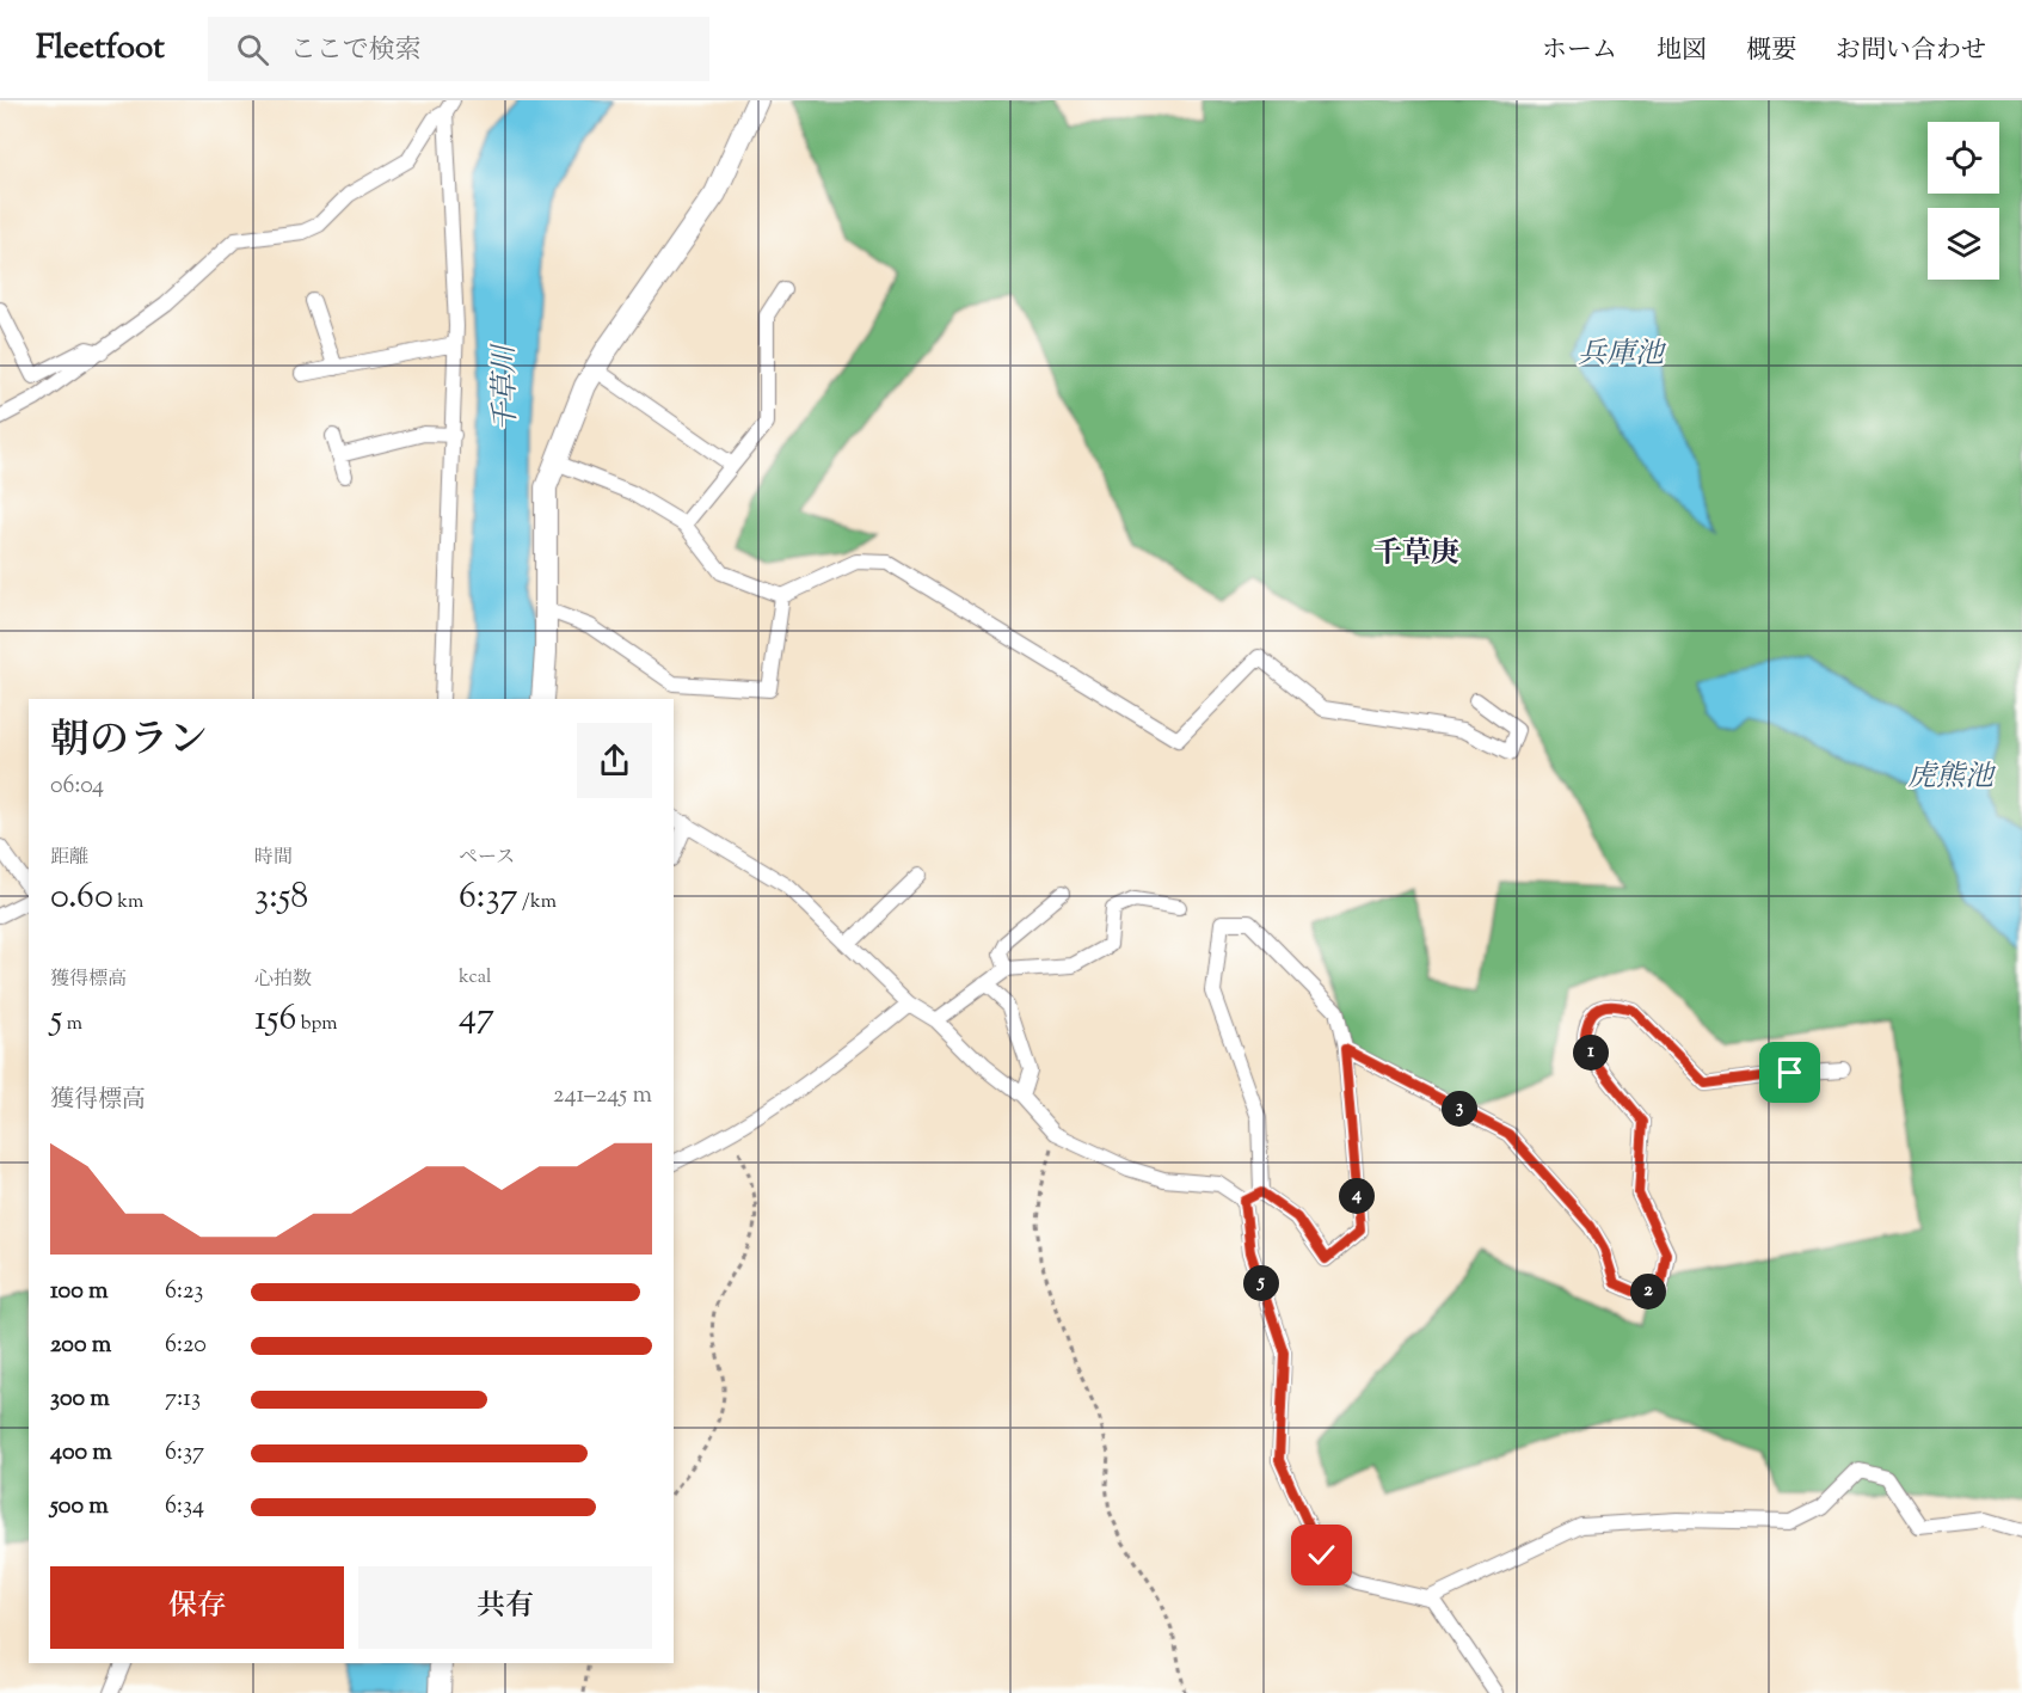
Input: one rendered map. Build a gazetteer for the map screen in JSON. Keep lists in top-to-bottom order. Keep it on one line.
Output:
{"districts":["千草庚"],"water":["兵庫池","千草川","虎熊池"],"page":{"header":"Fleetfoot","search":"ここで検索","nav":["ホーム","地図","概要","お問い合わせ"],"heading":["朝のラン","06:04"],"stats":[["距離","0.60 km"],["時間","3:58"],["ペース","6:37 /km"],["獲得標高","5 m"],["心拍数","156 bpm"],["kcal","47"]],"pins":["1","3","4","5","2"],"chart":["獲得標高","241–245 m"],"list":[{"name":"100 m","note":"6:23"},{"name":"200 m","note":"6:20"},{"name":"300 m","note":"7:13"},{"name":"400 m","note":"6:37"},{"name":"500 m","note":"6:34"}],"buttons":["保存","共有"]}}
